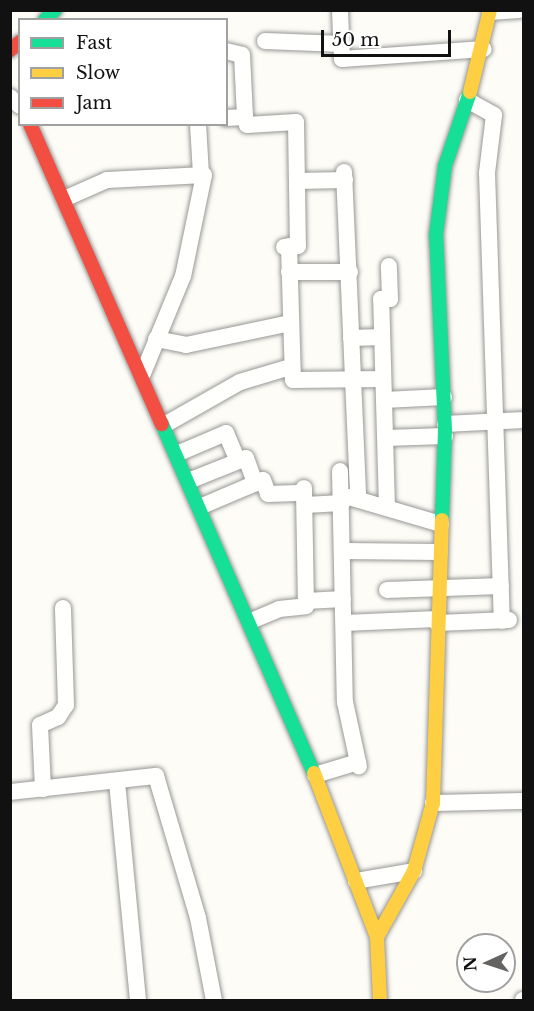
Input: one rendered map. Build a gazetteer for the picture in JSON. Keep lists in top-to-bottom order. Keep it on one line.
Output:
{"legend":["Fast","Slow","Jam"],"scale_bar":"50 m","north":"left"}
